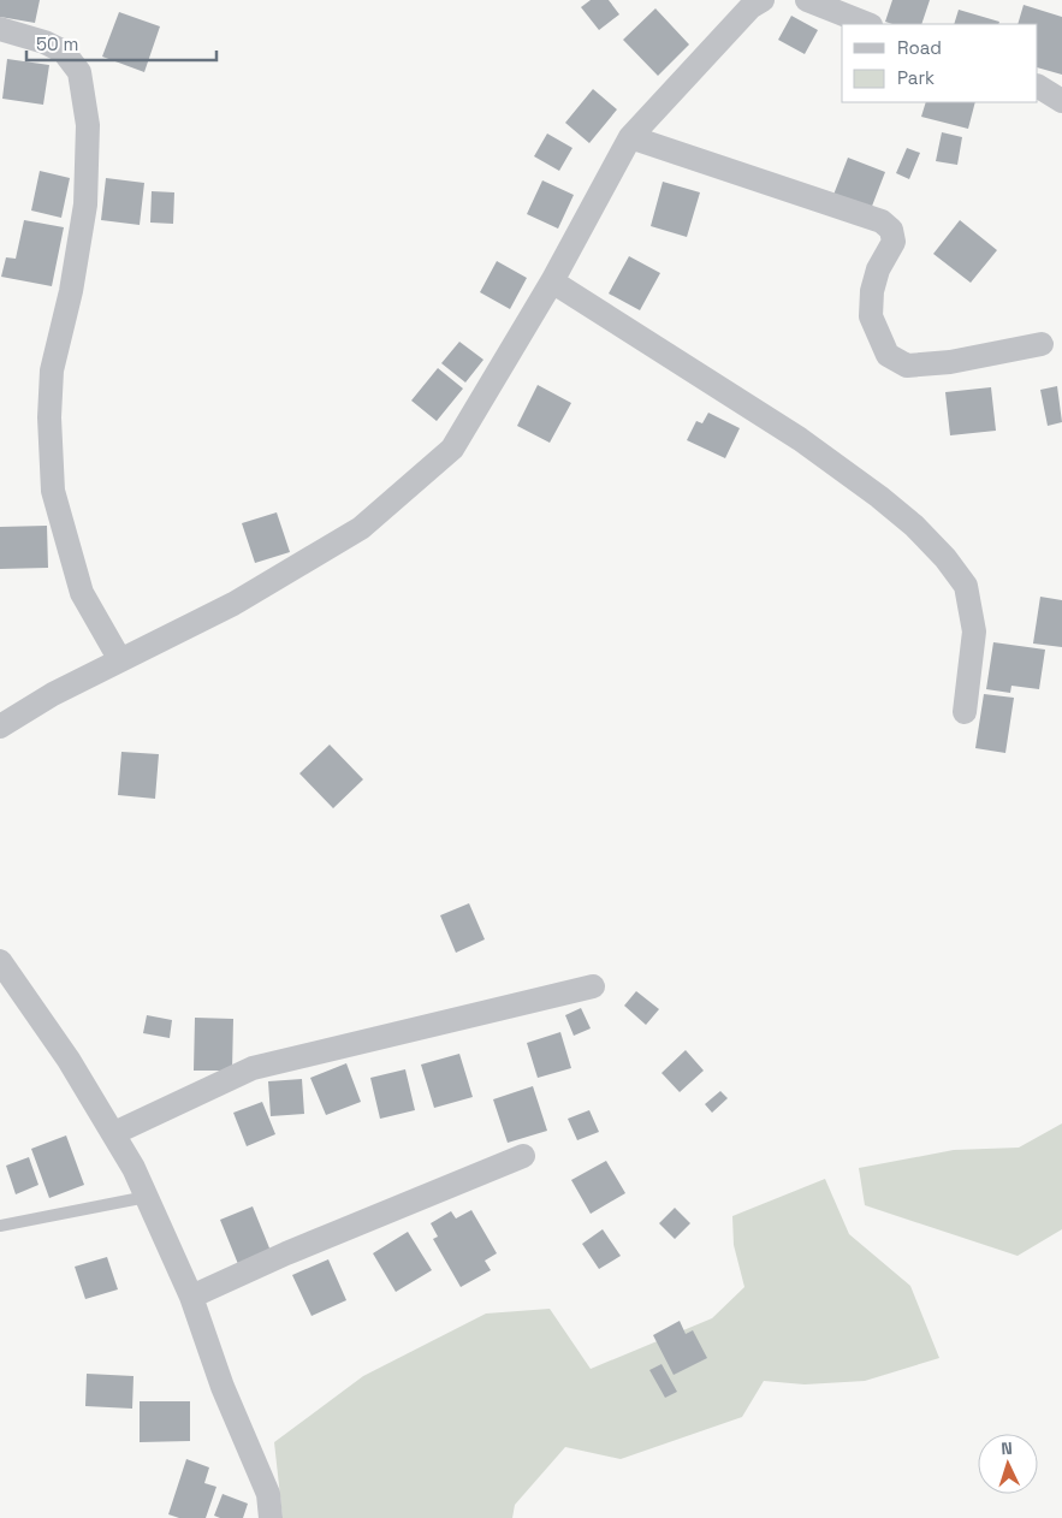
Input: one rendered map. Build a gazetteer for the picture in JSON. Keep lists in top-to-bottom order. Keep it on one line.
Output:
{"legend":["Road","Park"],"scale_bar":"50 m","north":"top"}
